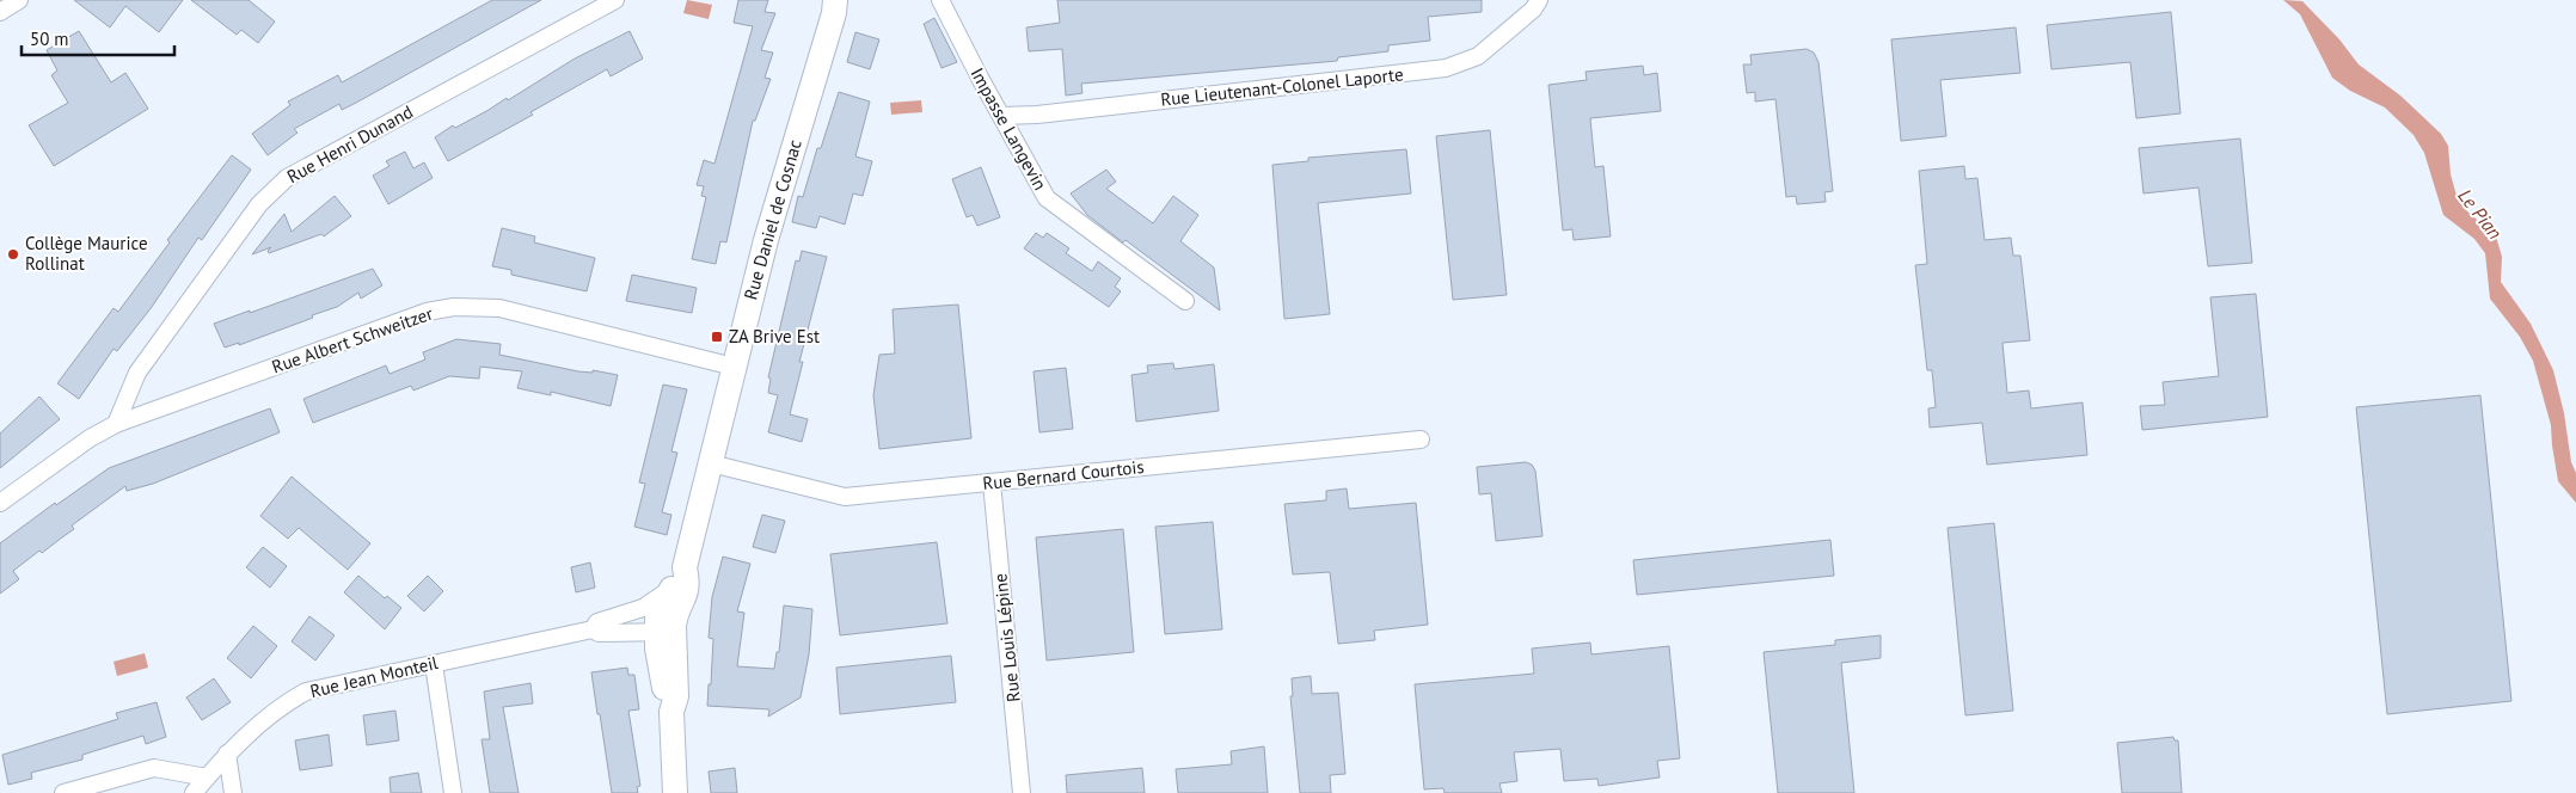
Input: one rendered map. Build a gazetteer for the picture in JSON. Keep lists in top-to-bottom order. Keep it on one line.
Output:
{"streets":{"street":["Rue Lieutenant-Colonel Laporte","Impasse Langevin","Rue Henri Dunand","Rue Daniel de Cosnac","Rue Albert Schweitzer","Rue Bernard Courtois","Rue Louis Lépine","Rue Jean Monteil"]},"crossings":[["Rue Lieutenant-Colonel Laporte","Impasse Langevin"],["Rue Henri Dunand","Rue Albert Schweitzer"],["Rue Daniel de Cosnac","Rue Albert Schweitzer"],["Rue Daniel de Cosnac","Rue Bernard Courtois"],["Rue Daniel de Cosnac","Rue Jean Monteil"],["Rue Bernard Courtois","Rue Louis Lépine"]],"water":["Le Pian"],"places":{"other":["Collège Maurice Rollinat"],"transit":["ZA Brive Est"]},"scale_bar":"50 m"}
